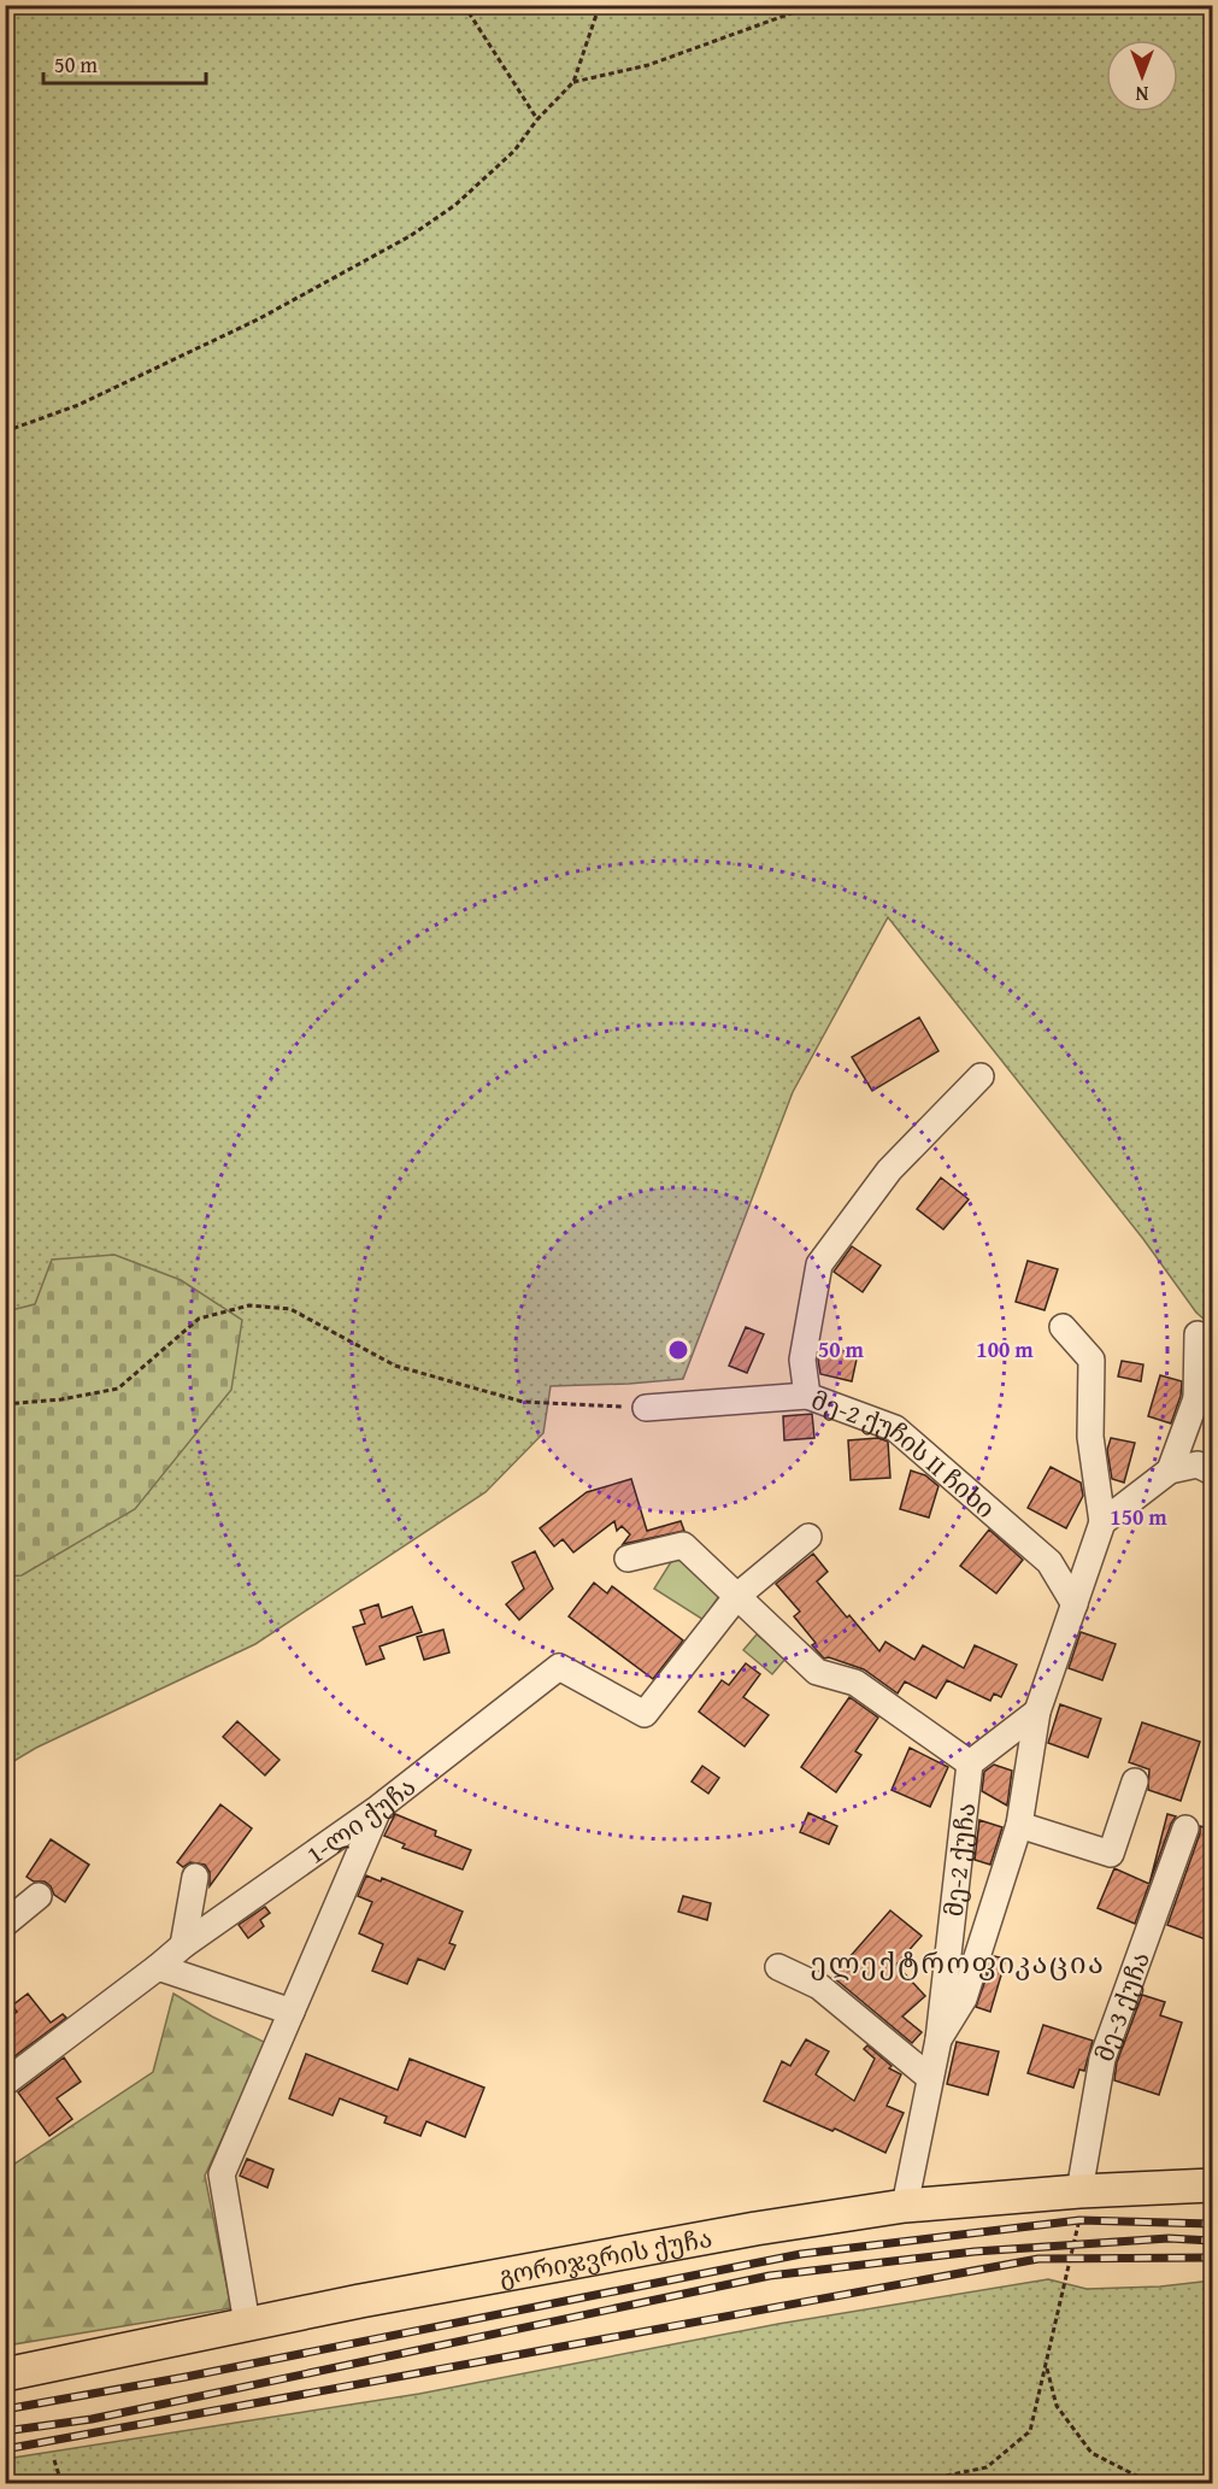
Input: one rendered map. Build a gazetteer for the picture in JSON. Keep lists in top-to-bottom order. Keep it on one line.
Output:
{"streets":{"main road":["გორიჯვრის ქუჩა"],"street":["მე-2 ქუჩის II ჩიხი","1-ლი ქუჩა","მე-2 ქუჩა","მე-3 ქუჩა"]},"crossings":[["მე-2 ქუჩის II ჩიხი","მე-2 ქუჩა"],["მე-2 ქუჩა","გორიჯვრის ქუჩა"],["მე-3 ქუჩა","გორიჯვრის ქუჩა"]],"districts":["ელექტროფიკაცია"],"scale_bar":"50 m","north":"bottom","rings":["50 m","100 m","150 m"]}
